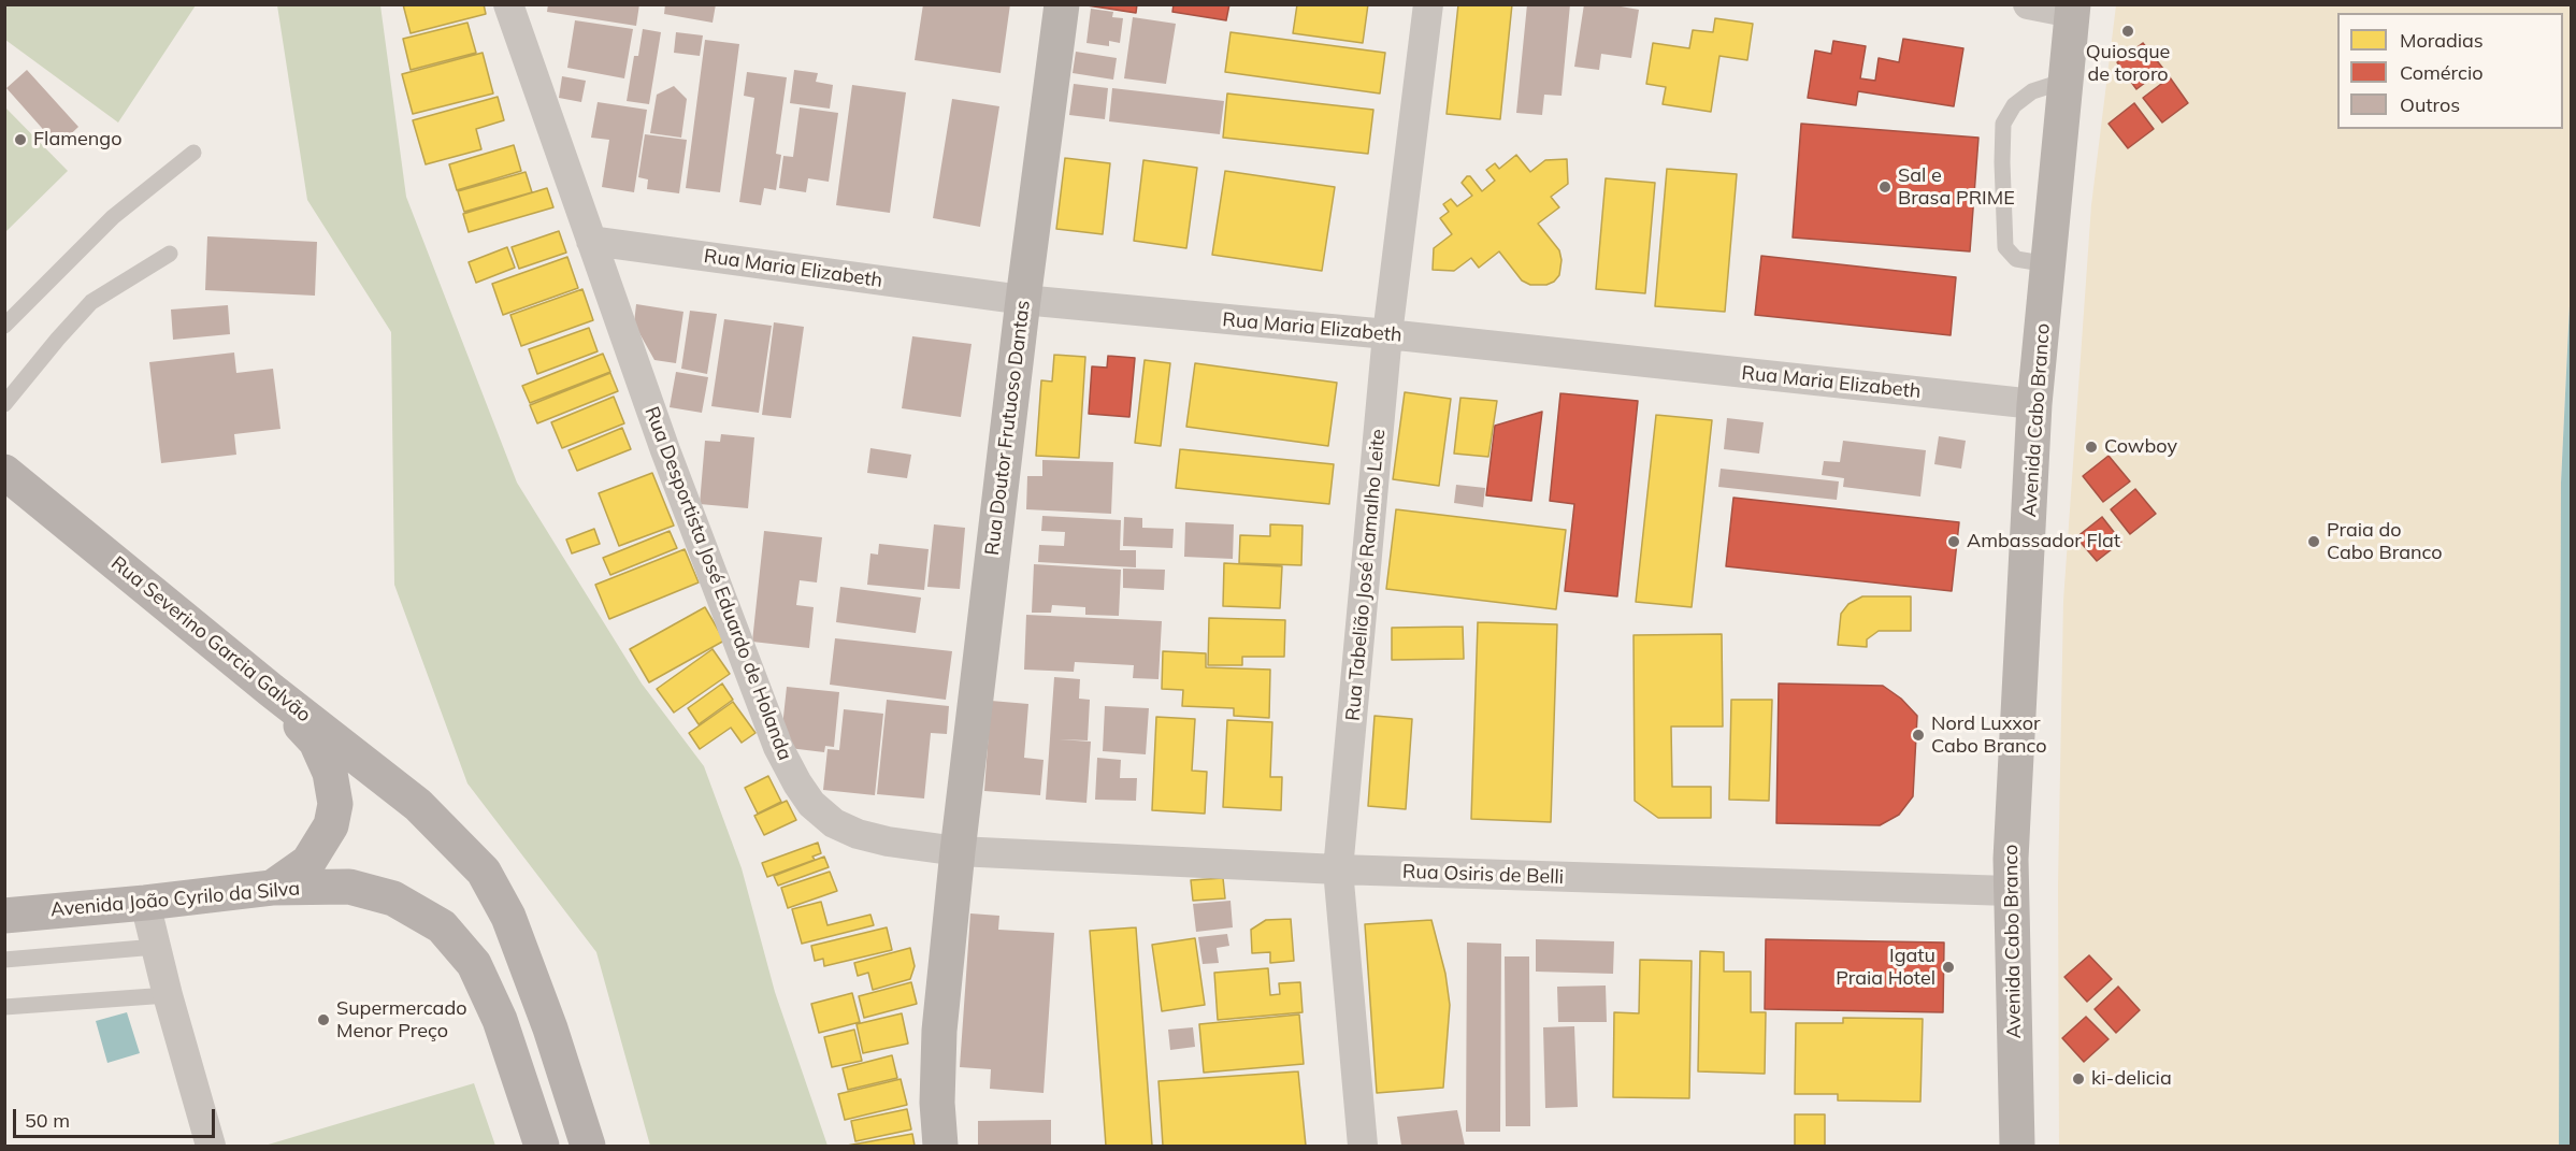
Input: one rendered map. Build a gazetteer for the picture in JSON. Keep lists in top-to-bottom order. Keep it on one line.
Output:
{"streets":{"main road":["Avenida Cabo Branco","Rua Doutor Frutuoso Dantas","Rua Severino Garcia Galvão","Avenida João Cyrilo da Silva"],"street":["Rua Maria Elizabeth","Rua Tabelião José Ramalho Leite","Rua Desportista José Eduardo de Holanda","Rua Osiris de Belli"]},"crossings":[["Rua Maria Elizabeth","Avenida Cabo Branco"],["Rua Maria Elizabeth","Rua Doutor Frutuoso Dantas"],["Rua Maria Elizabeth","Rua Tabelião José Ramalho Leite"],["Rua Maria Elizabeth","Rua Desportista José Eduardo de Holanda"],["Avenida Cabo Branco","Rua Osiris de Belli"],["Rua Doutor Frutuoso Dantas","Rua Desportista José Eduardo de Holanda"],["Rua Doutor Frutuoso Dantas","Rua Osiris de Belli"],["Rua Tabelião José Ramalho Leite","Rua Osiris de Belli"],["Rua Desportista José Eduardo de Holanda","Rua Osiris de Belli"]],"places":["Quiosque de tororo","Flamengo","Sal e Brasa PRIME","Cowboy","Ambassador Flat","Praia do Cabo Branco","Nord Luxxor Cabo Branco","Igatu Praia Hotel","Supermercado Menor Preço","ki-delicia"],"legend":["Moradias","Comércio","Outros"],"scale_bar":"50 m"}
